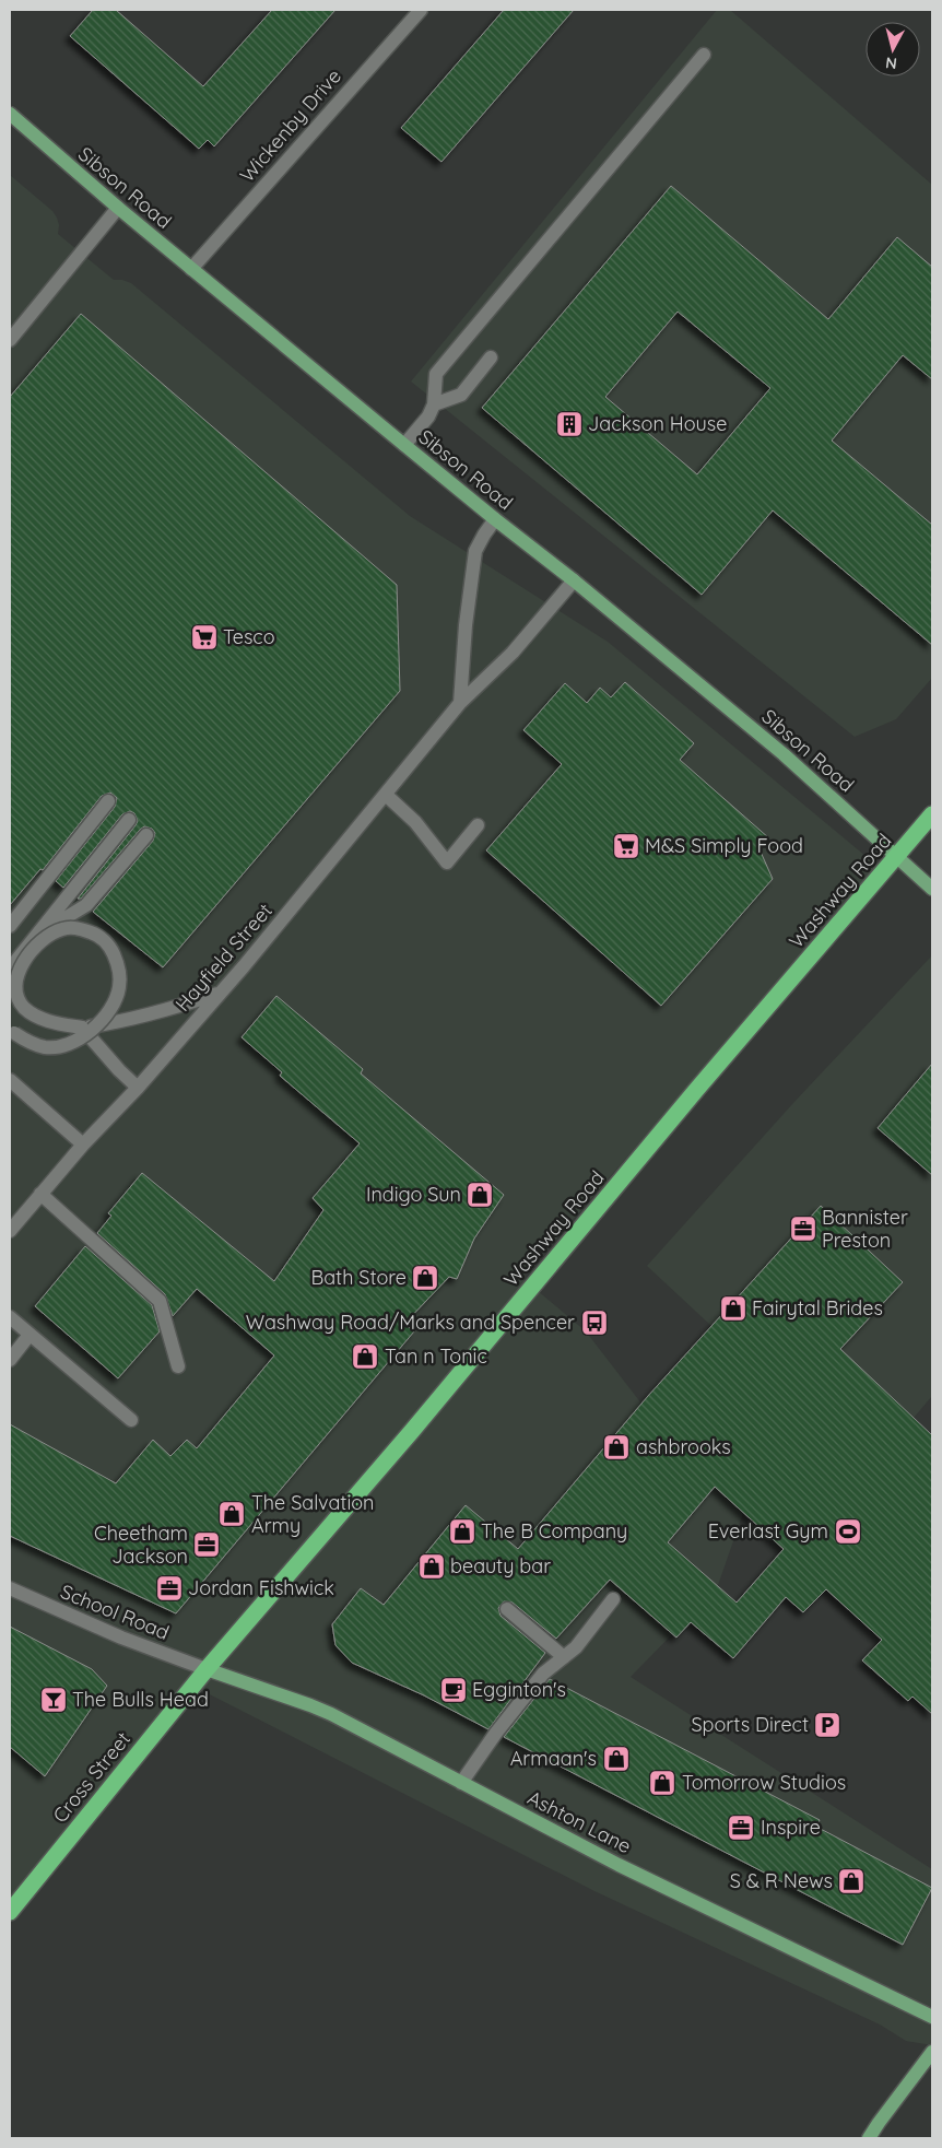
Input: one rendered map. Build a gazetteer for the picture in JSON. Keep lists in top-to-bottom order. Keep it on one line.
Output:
{"streets":{"highway":["Washway Road","Cross Street"],"main road":["Sibson Road","Ashton Lane"],"street":["Wickenby Drive","Hayfield Street","School Road"]},"crossings":[["Wickenby Drive","Sibson Road"],["Sibson Road","Washway Road"],["Sibson Road","Hayfield Street"],["Washway Road","School Road"],["Washway Road","Cross Street"],["Washway Road","Ashton Lane"],["School Road","Cross Street"],["School Road","Ashton Lane"],["Cross Street","Ashton Lane"]],"places":{"building":["Jackson House"],"supermarket":["Tesco","M&S Simply Food"],"shop":["Indigo Sun","Bath Store","Fairytal Brides","Tan n Tonic","ashbrooks","The Salvation Army","The B Company","beauty bar","Armaan's","Tomorrow Studios","S & R News"],"office":["Bannister Preston","Cheetham Jackson","Jordan Fishwick","Inspire"],"bus stop":["Washway Road/Marks and Spencer"],"sports":["Everlast Gym"],"cafe":["Egginton's"],"bar":["The Bulls Head"],"parking":["Sports Direct"]},"north":"bottom"}
